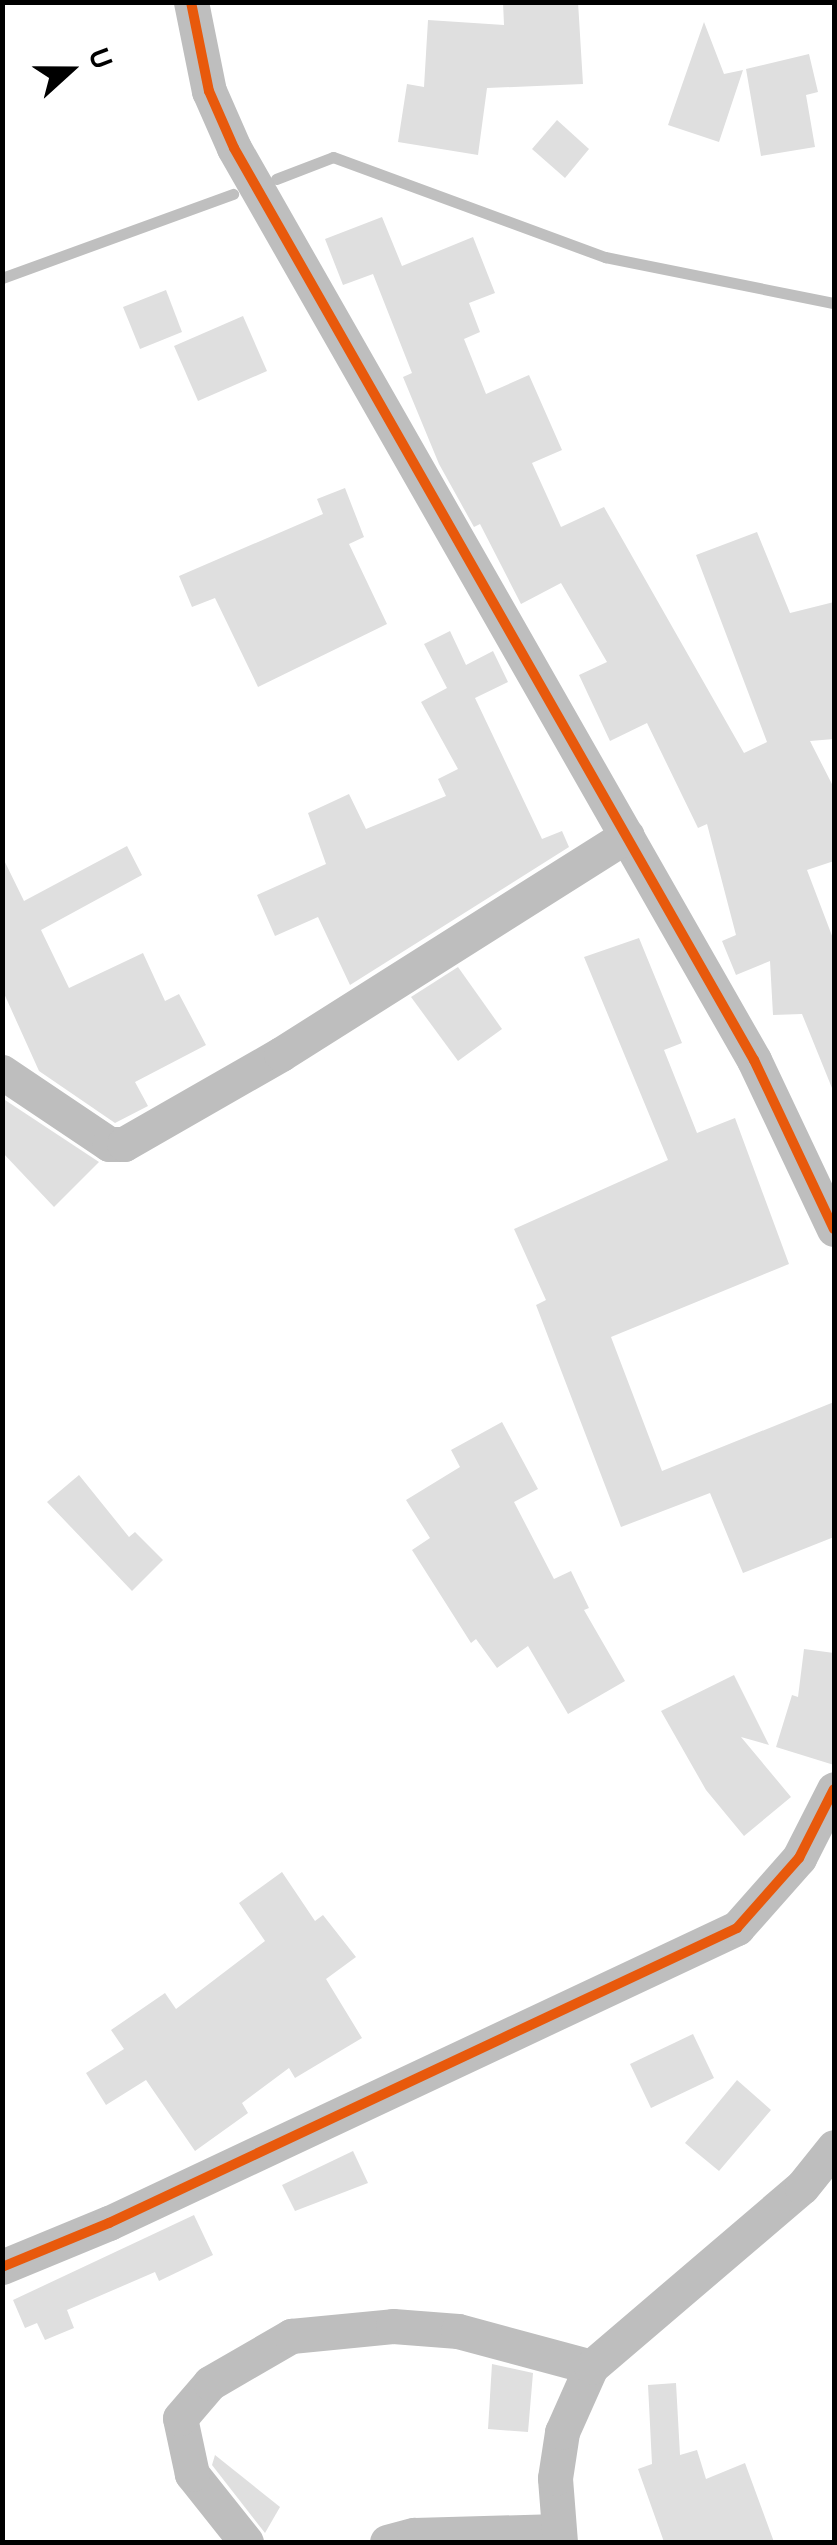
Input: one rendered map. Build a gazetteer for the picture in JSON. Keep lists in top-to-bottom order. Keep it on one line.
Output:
{"north":"right"}
